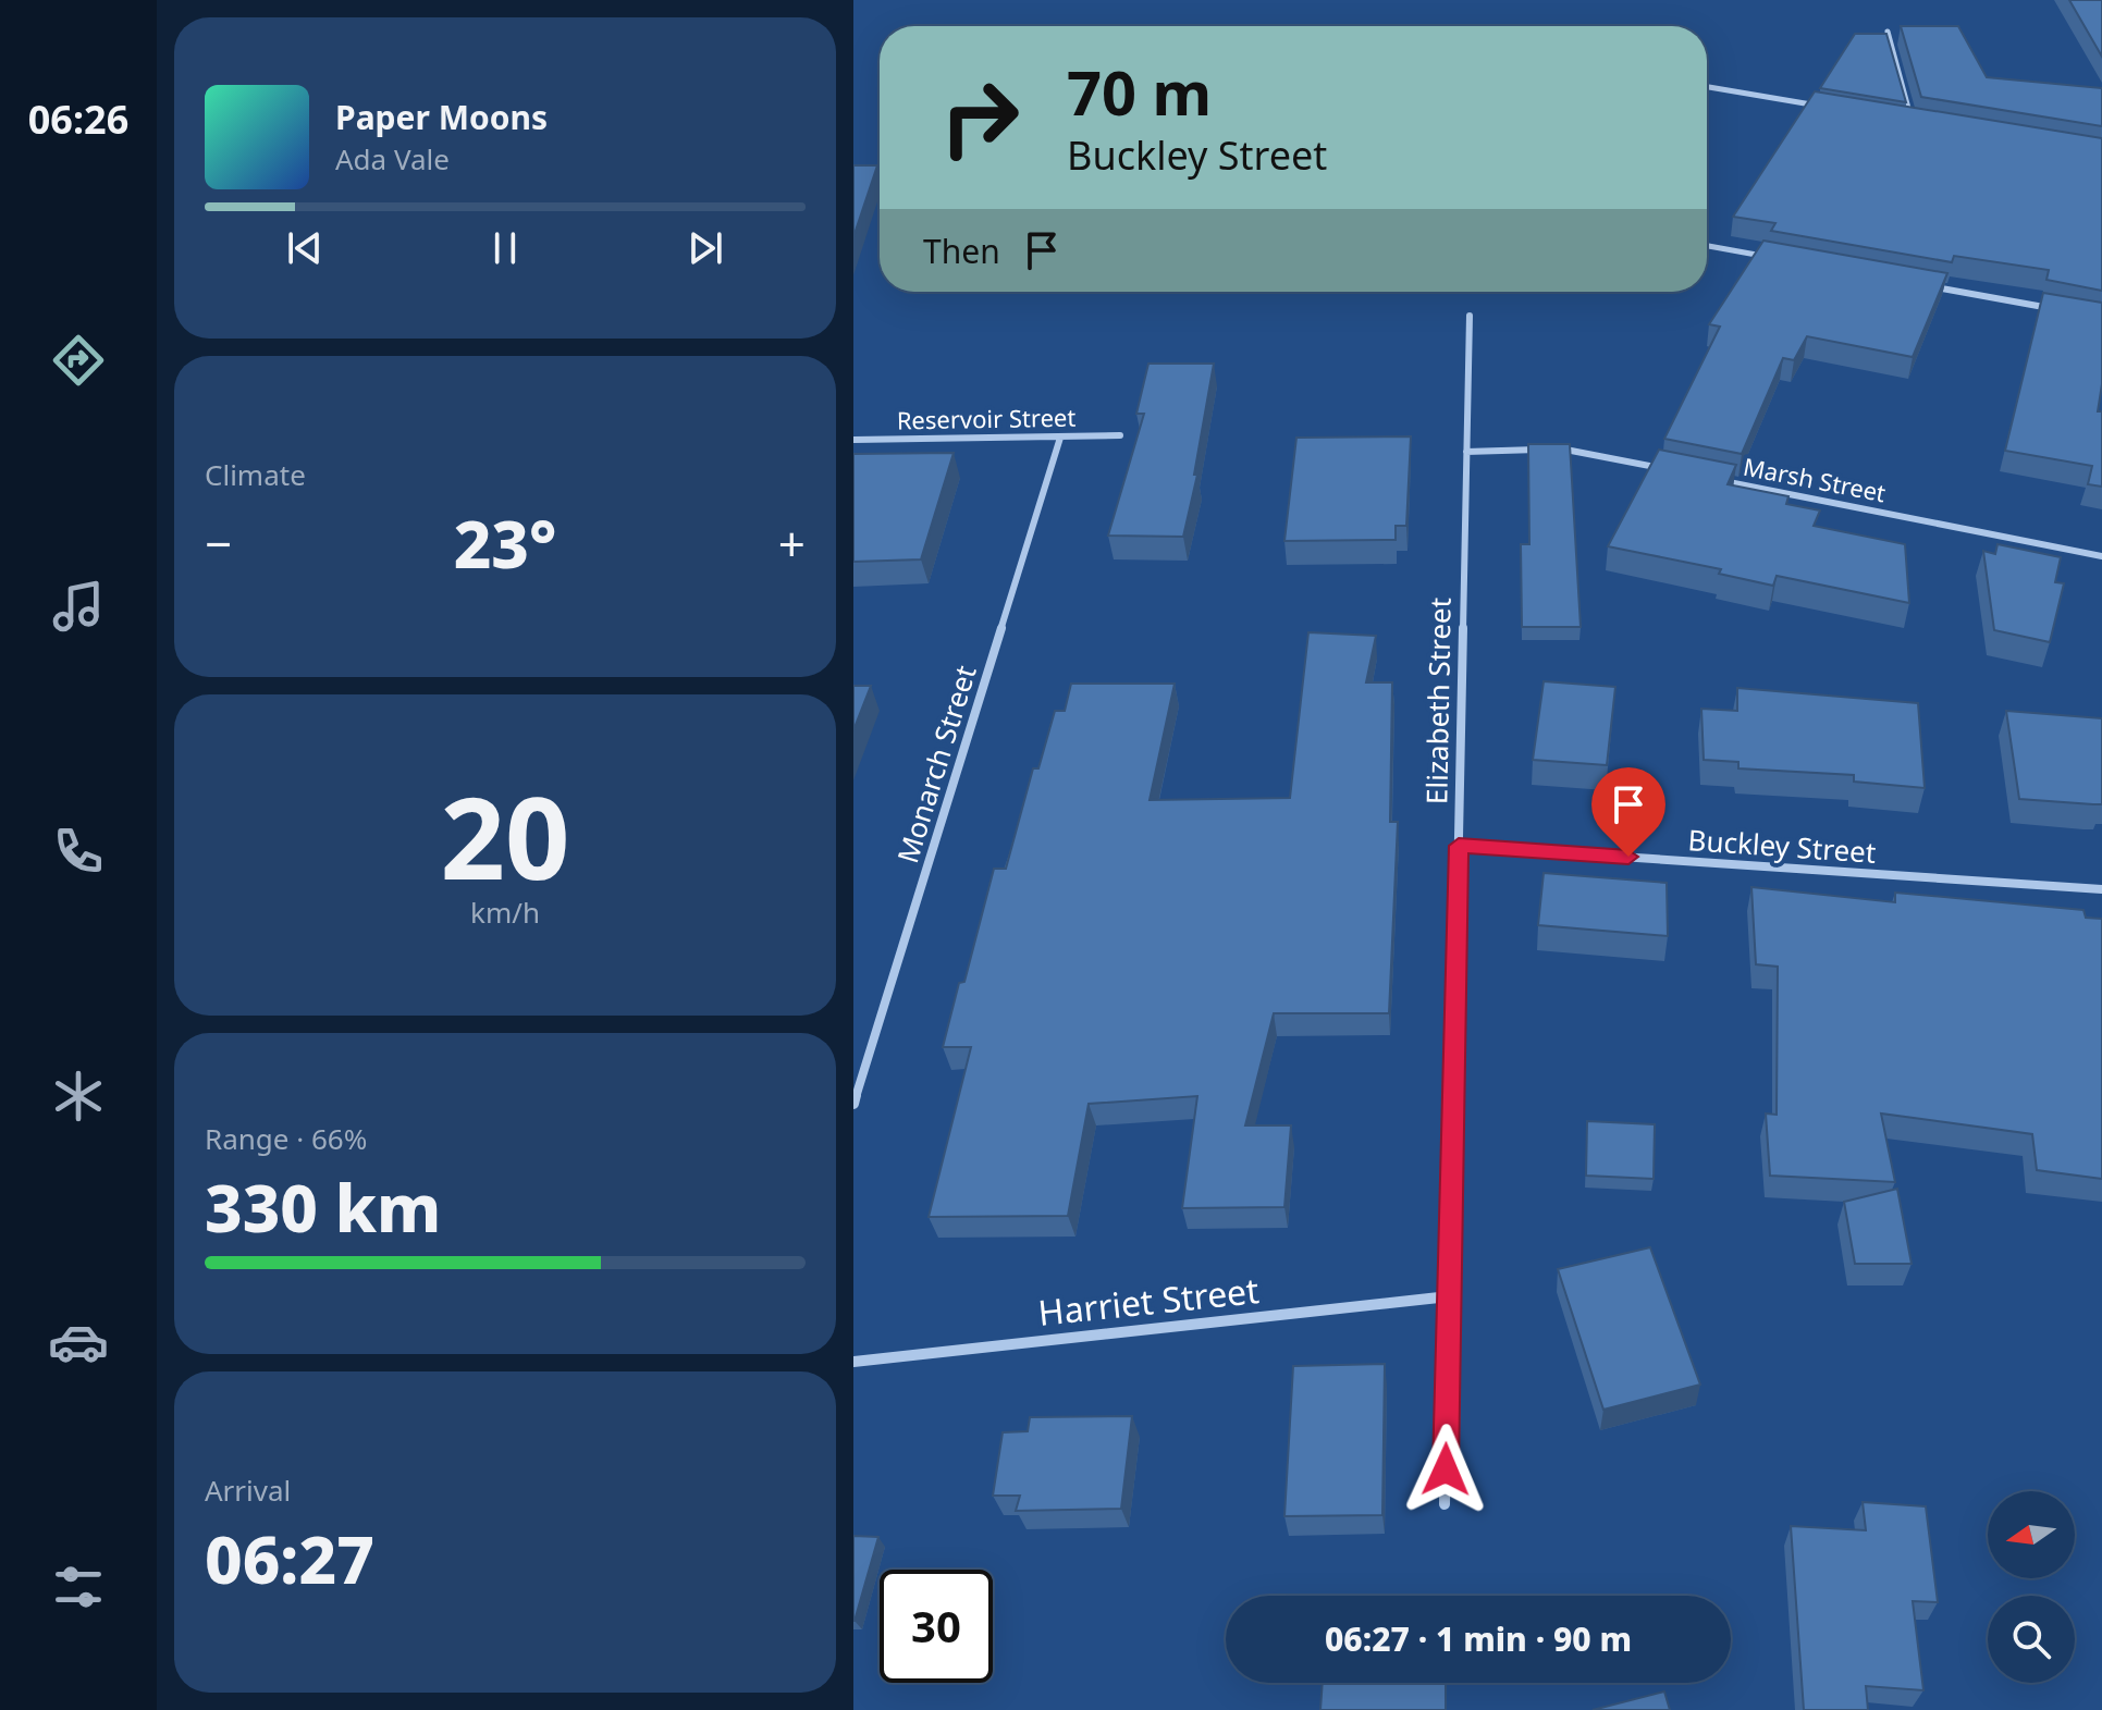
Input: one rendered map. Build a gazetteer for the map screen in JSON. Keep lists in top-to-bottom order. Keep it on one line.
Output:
{"streets":{"street":["Reservoir Street","Marsh Street","Elizabeth Street","Monarch Street","Buckley Street","Harriet Street"]},"crossings":[["Reservoir Street","Monarch Street"],["Elizabeth Street","Buckley Street"],["Elizabeth Street","Harriet Street"]],"north":"left","page":{"tabs":"06:26","turn":["70 m","Buckley Street"],"song":["Paper Moons","Ada Vale"],"then":"Then","tile":["Climate",["20","km/h"],["Range · 66%","330 km"],["Arrival","06:27"]],"heat":["−","23°","+"],"limit":"30","trip":"06:27 · 1 min · 90 m"}}
